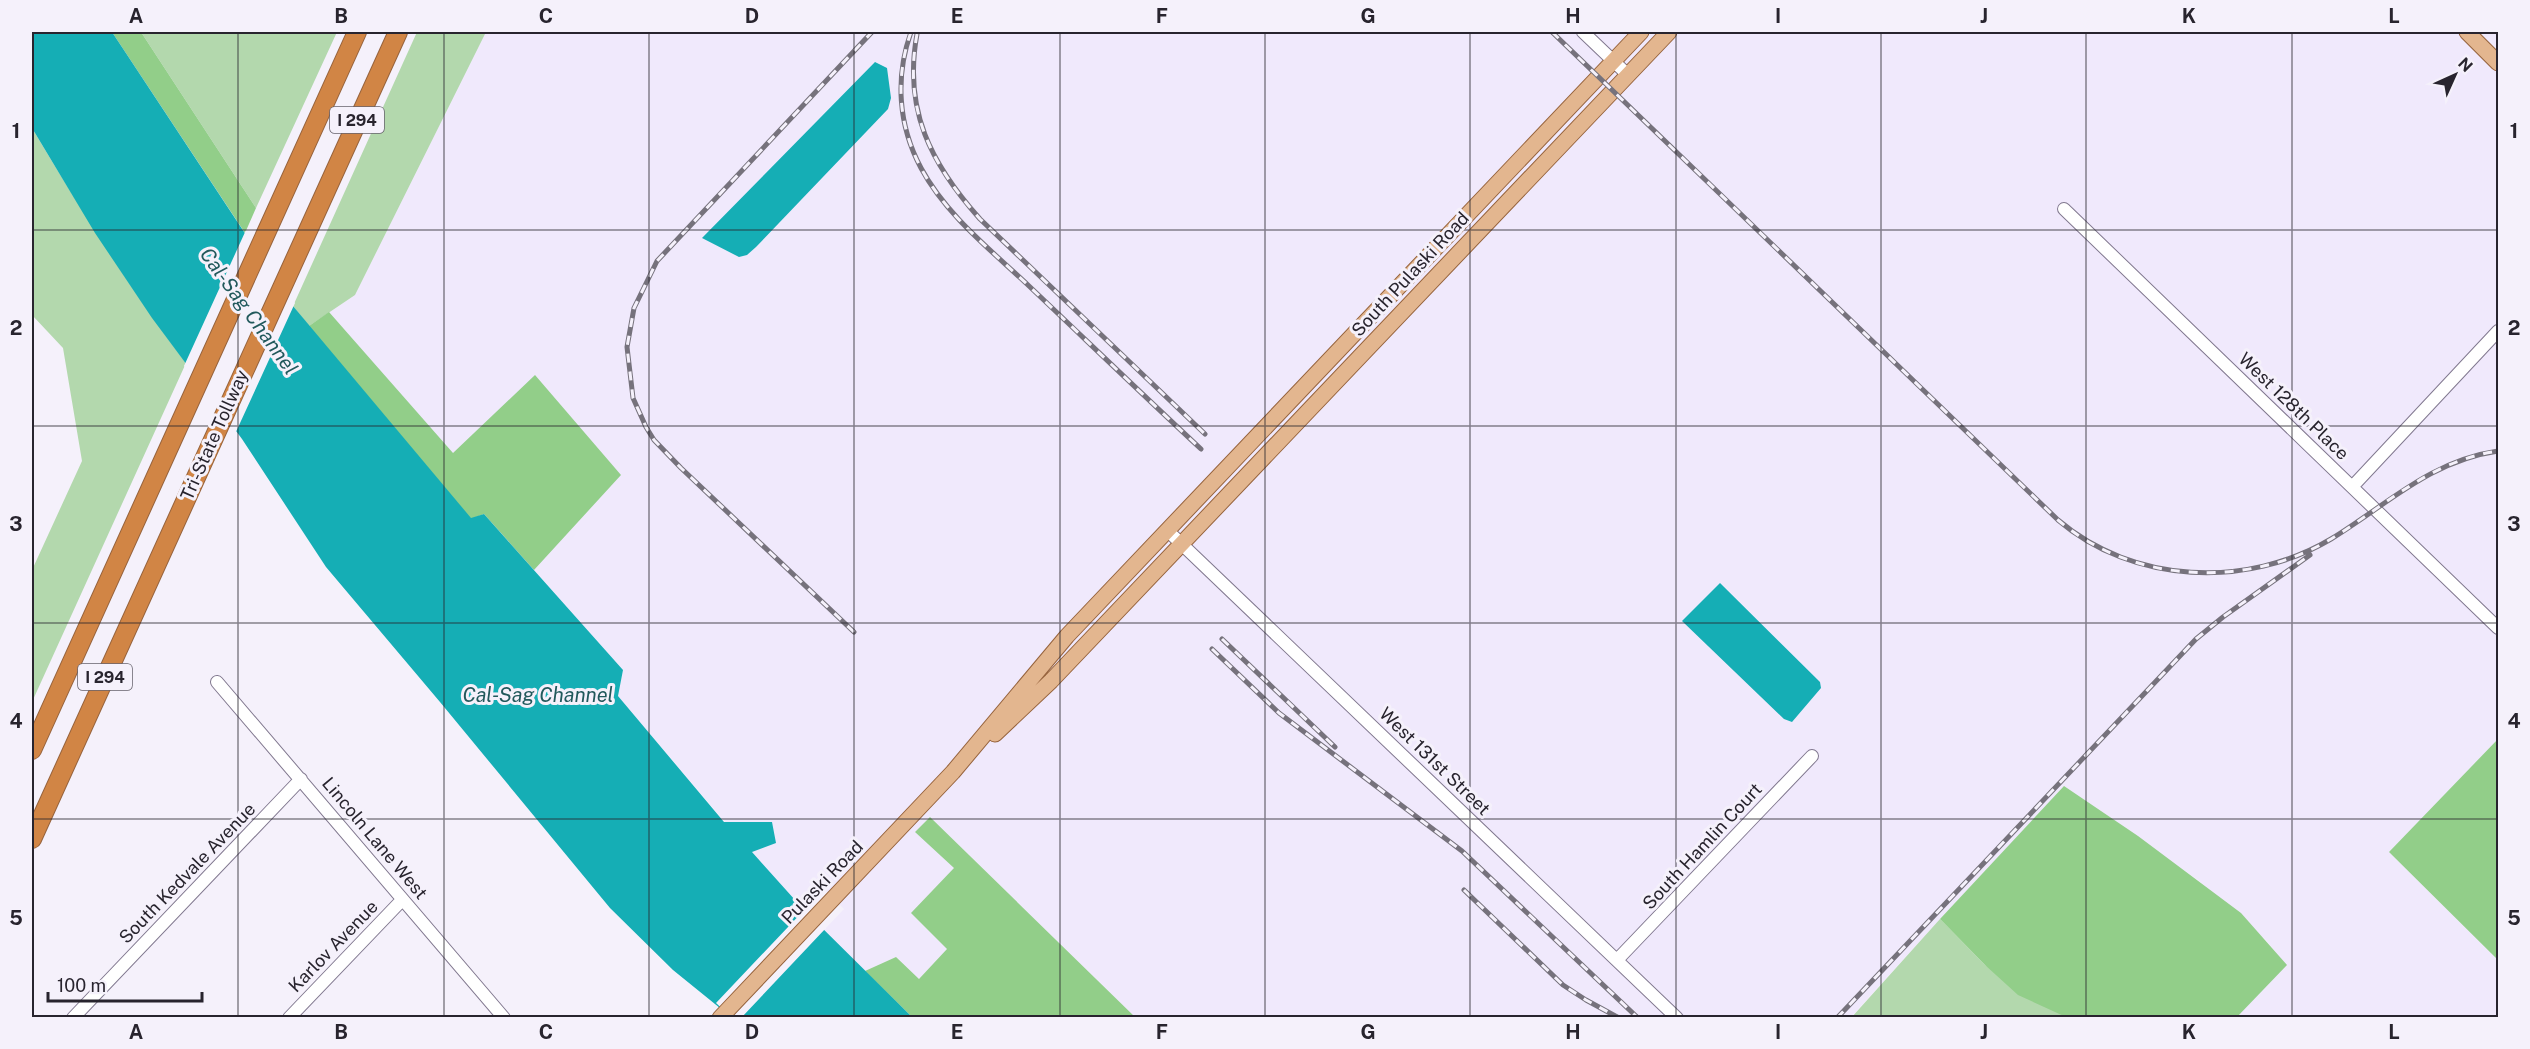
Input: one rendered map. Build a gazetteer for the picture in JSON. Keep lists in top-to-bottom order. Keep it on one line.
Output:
{"streets":{"highway":["I 294","Tri-State Tollway"],"main road":["South Pulaski Road","Pulaski Road"],"street":["West 128th Place","West 131st Street","Lincoln Lane West","South Hamlin Court","South Kedvale Avenue","Karlov Avenue"]},"crossings":[["South Pulaski Road","West 131st Street"],["South Pulaski Road","Pulaski Road"],["West 131st Street","South Hamlin Court"],["West 131st Street","Pulaski Road"],["Lincoln Lane West","South Kedvale Avenue"],["Lincoln Lane West","Karlov Avenue"]],"water":["Cal-Sag Channel"],"scale_bar":"100 m","north":"top right","grid":{"columns":["A","B","C","D","E","F","G","H","I","J","K","L"],"rows":["1","2","3","4","5"]}}
